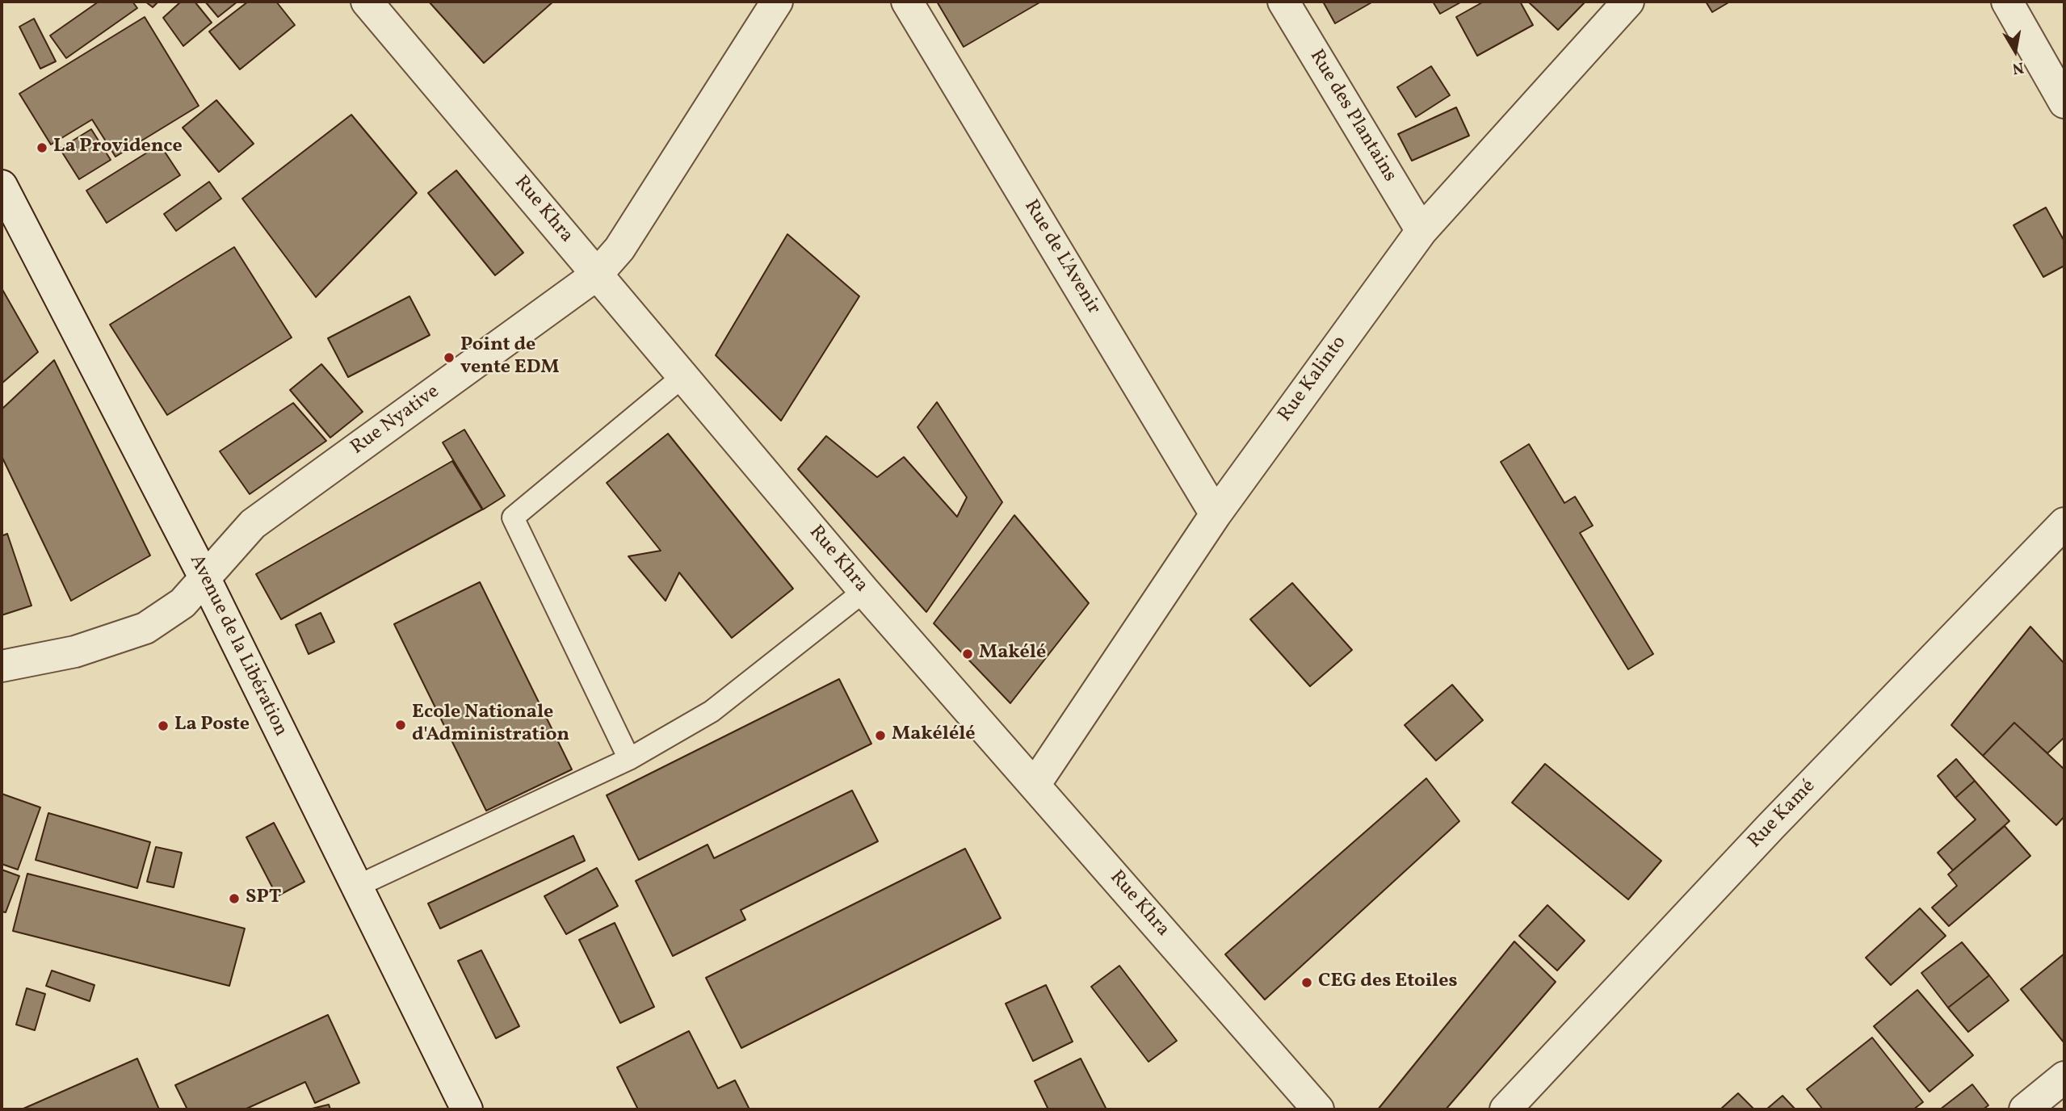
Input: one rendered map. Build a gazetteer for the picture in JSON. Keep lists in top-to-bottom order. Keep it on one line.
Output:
{"streets":{"street":["Rue des Plantains","Rue Khra","Rue de L'Avenir","Rue Kalinto","Rue Nyative","Avenue de la Libération","Rue Kamé"]},"crossings":[["Rue des Plantains","Rue Kalinto"],["Rue Khra","Rue Kalinto"],["Rue Khra","Rue Nyative"],["Rue de L'Avenir","Rue Kalinto"],["Rue Nyative","Avenue de la Libération"]],"places":["La Providence","Point de vente EDM","Makélé","Ecole Nationale d'Administration","La Poste","Makélélé","SPT","CEG des Etoiles"],"north":"bottom"}
